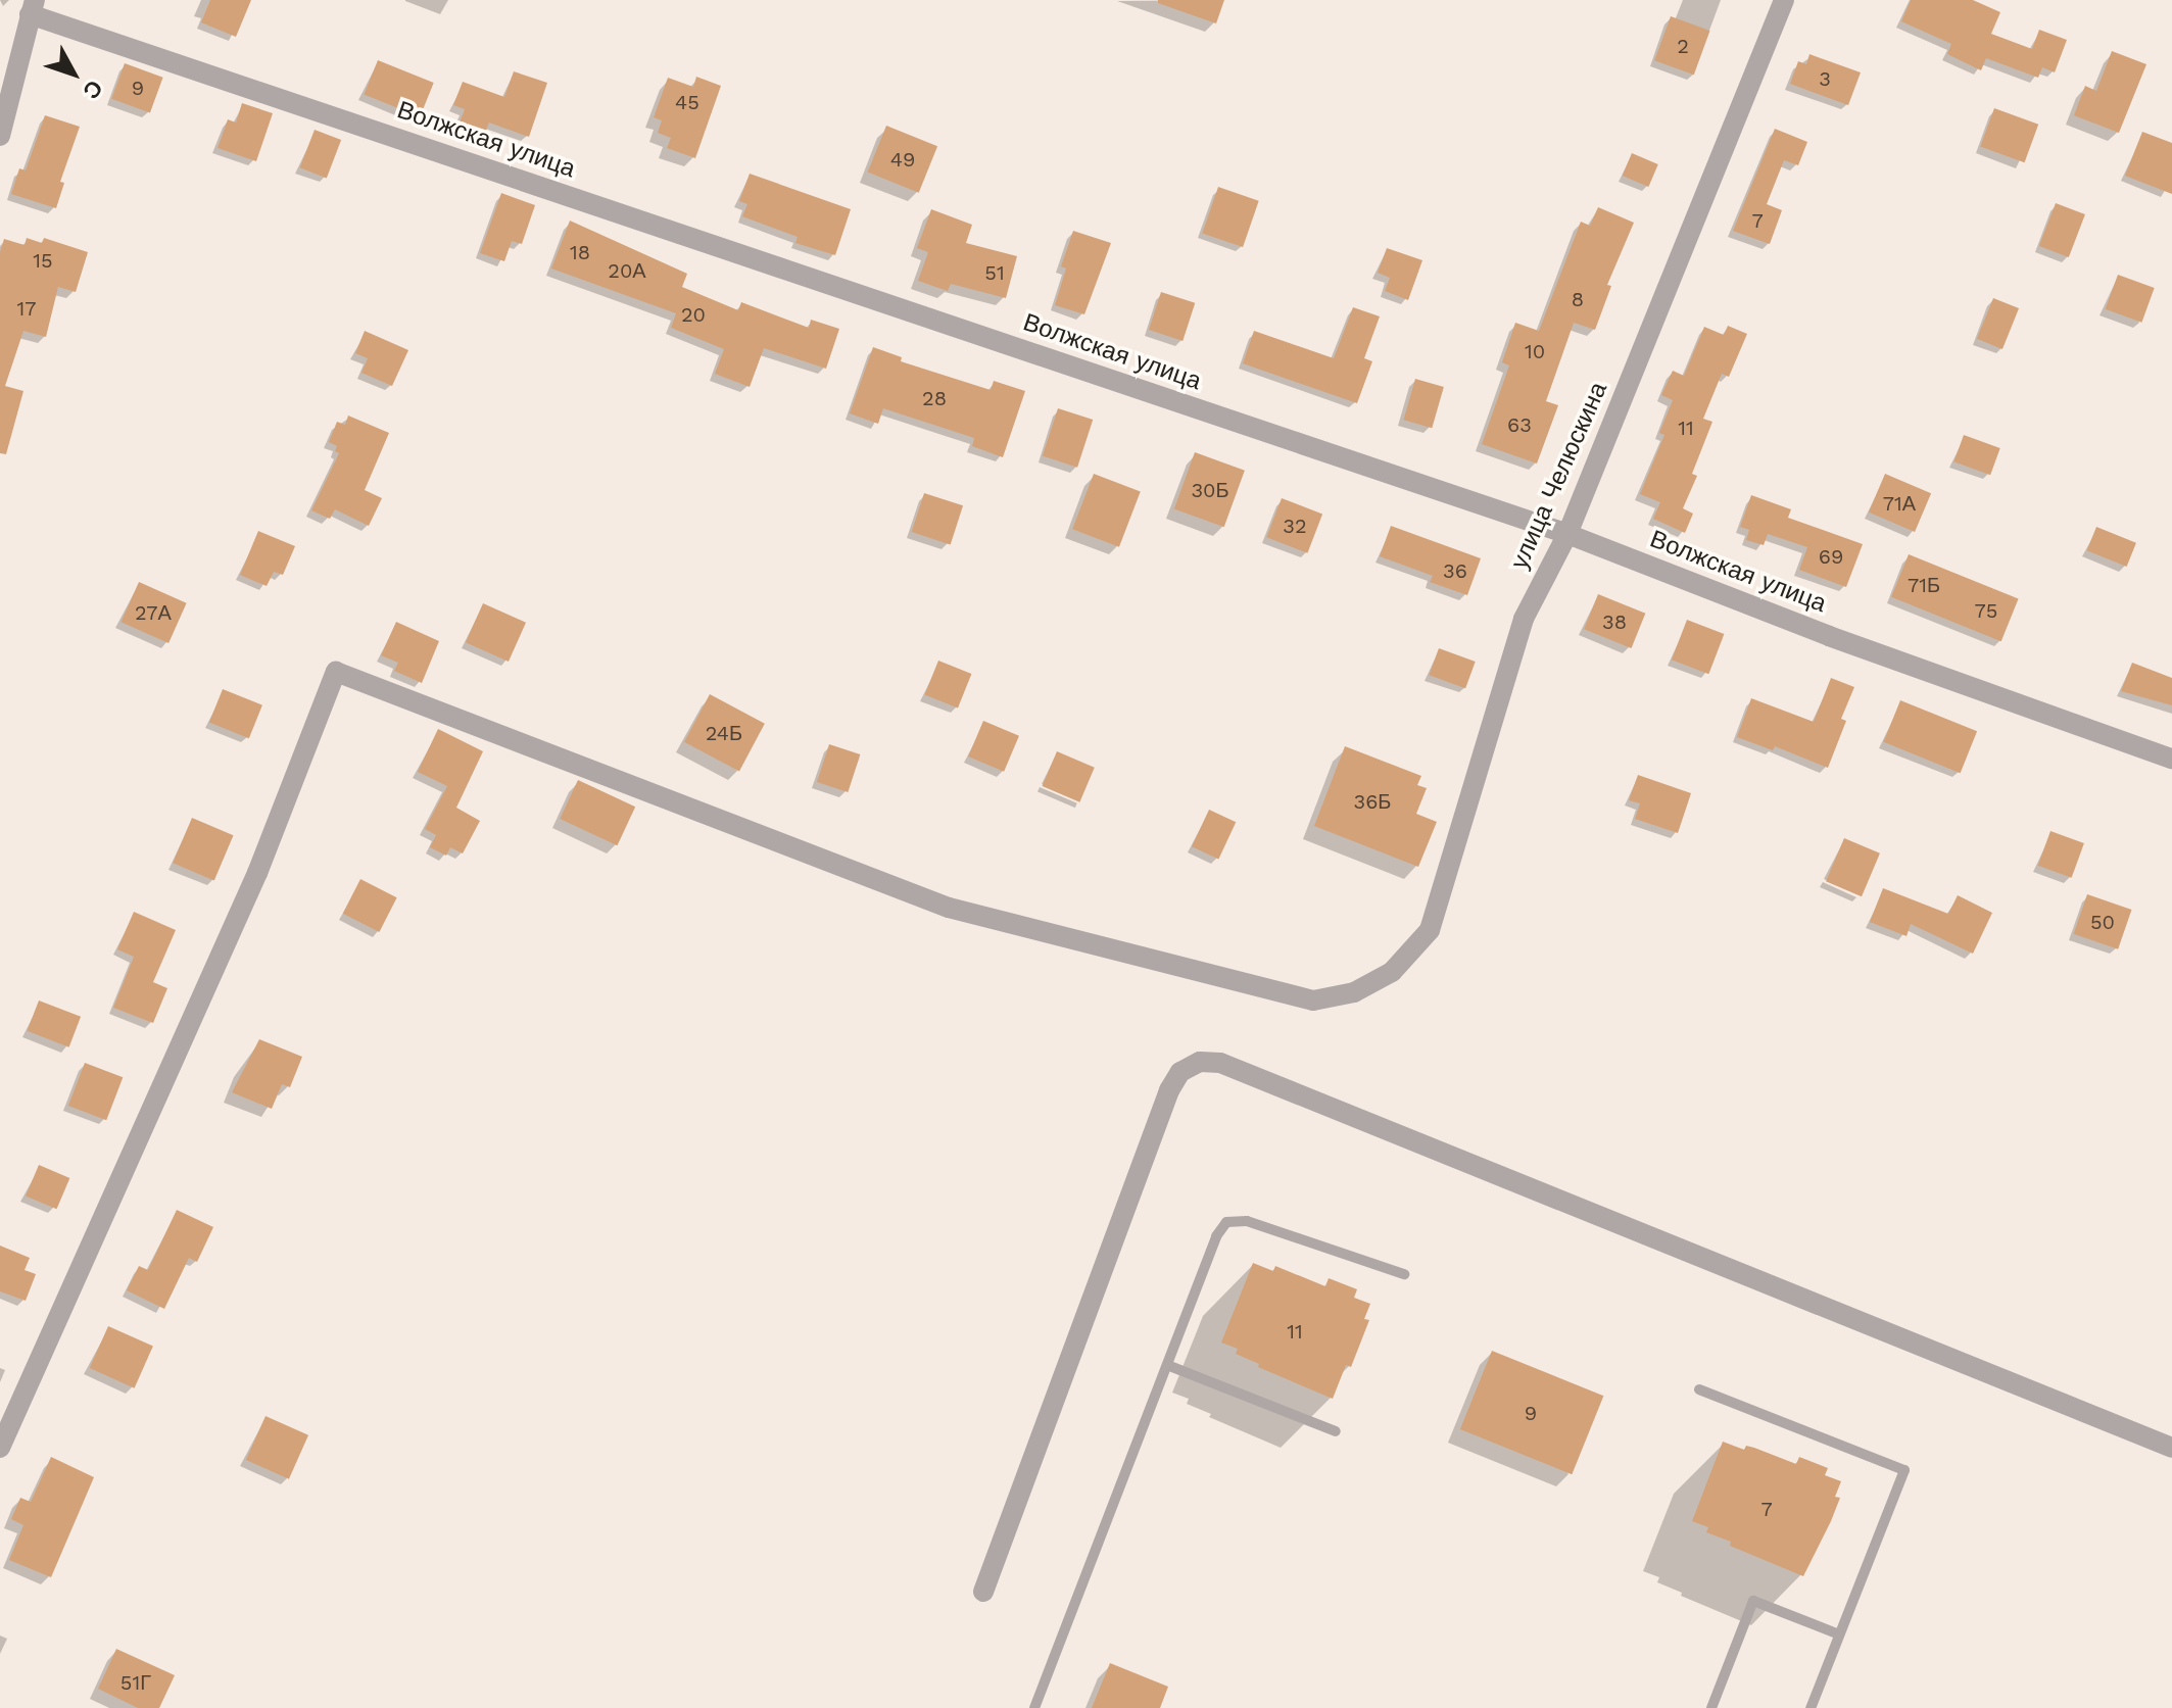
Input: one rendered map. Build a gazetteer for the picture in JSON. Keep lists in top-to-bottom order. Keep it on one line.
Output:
{"streets":{"street":["Волжская улица","улица Челюскина"]},"crossings":[["Волжская улица","улица Челюскина"]],"house_numbers":["2","3","9","45","49","7","18","15","20А","51","8","17","20","10","28","63","11","30Б","71А","32","69","36","71Б","75","27А","38","24Б","36Б","50","11","9","7","51Г"],"north":"bottom right"}
